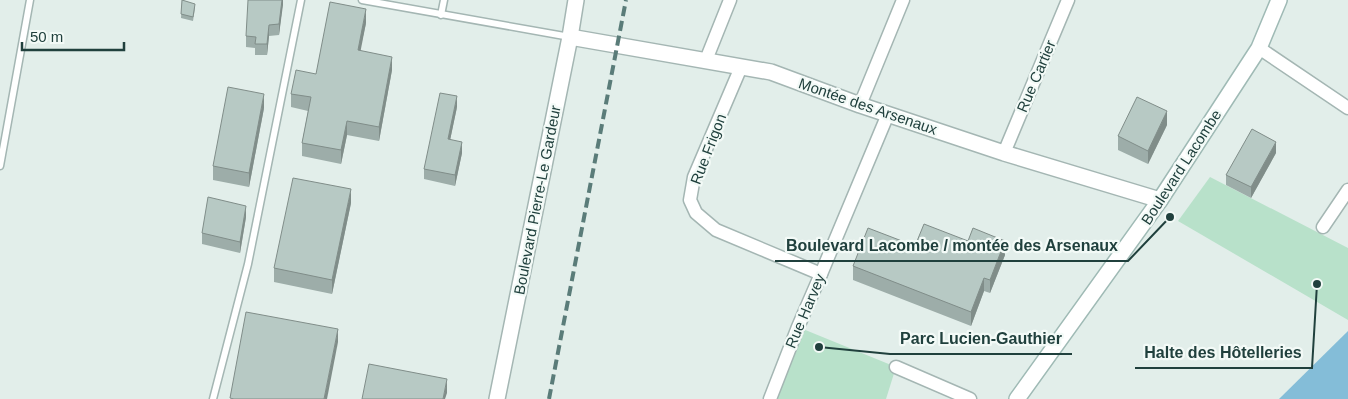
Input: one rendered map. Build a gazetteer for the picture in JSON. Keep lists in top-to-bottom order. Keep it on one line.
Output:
{"streets":{"street":["Rue Cartier","Montée des Arsenaux","Rue Frigon","Boulevard Lacombe","Boulevard Pierre-Le Gardeur","Rue Harvey"]},"crossings":[["Rue Cartier","Montée des Arsenaux"],["Montée des Arsenaux","Rue Frigon"],["Montée des Arsenaux","Boulevard Lacombe"],["Montée des Arsenaux","Boulevard Pierre-Le Gardeur"],["Montée des Arsenaux","Rue Harvey"],["Rue Frigon","Rue Harvey"]],"places":["Boulevard Lacombe / montée des Arsenaux","Halte des Hôtelleries","Parc Lucien-Gauthier"],"scale_bar":"50 m"}
